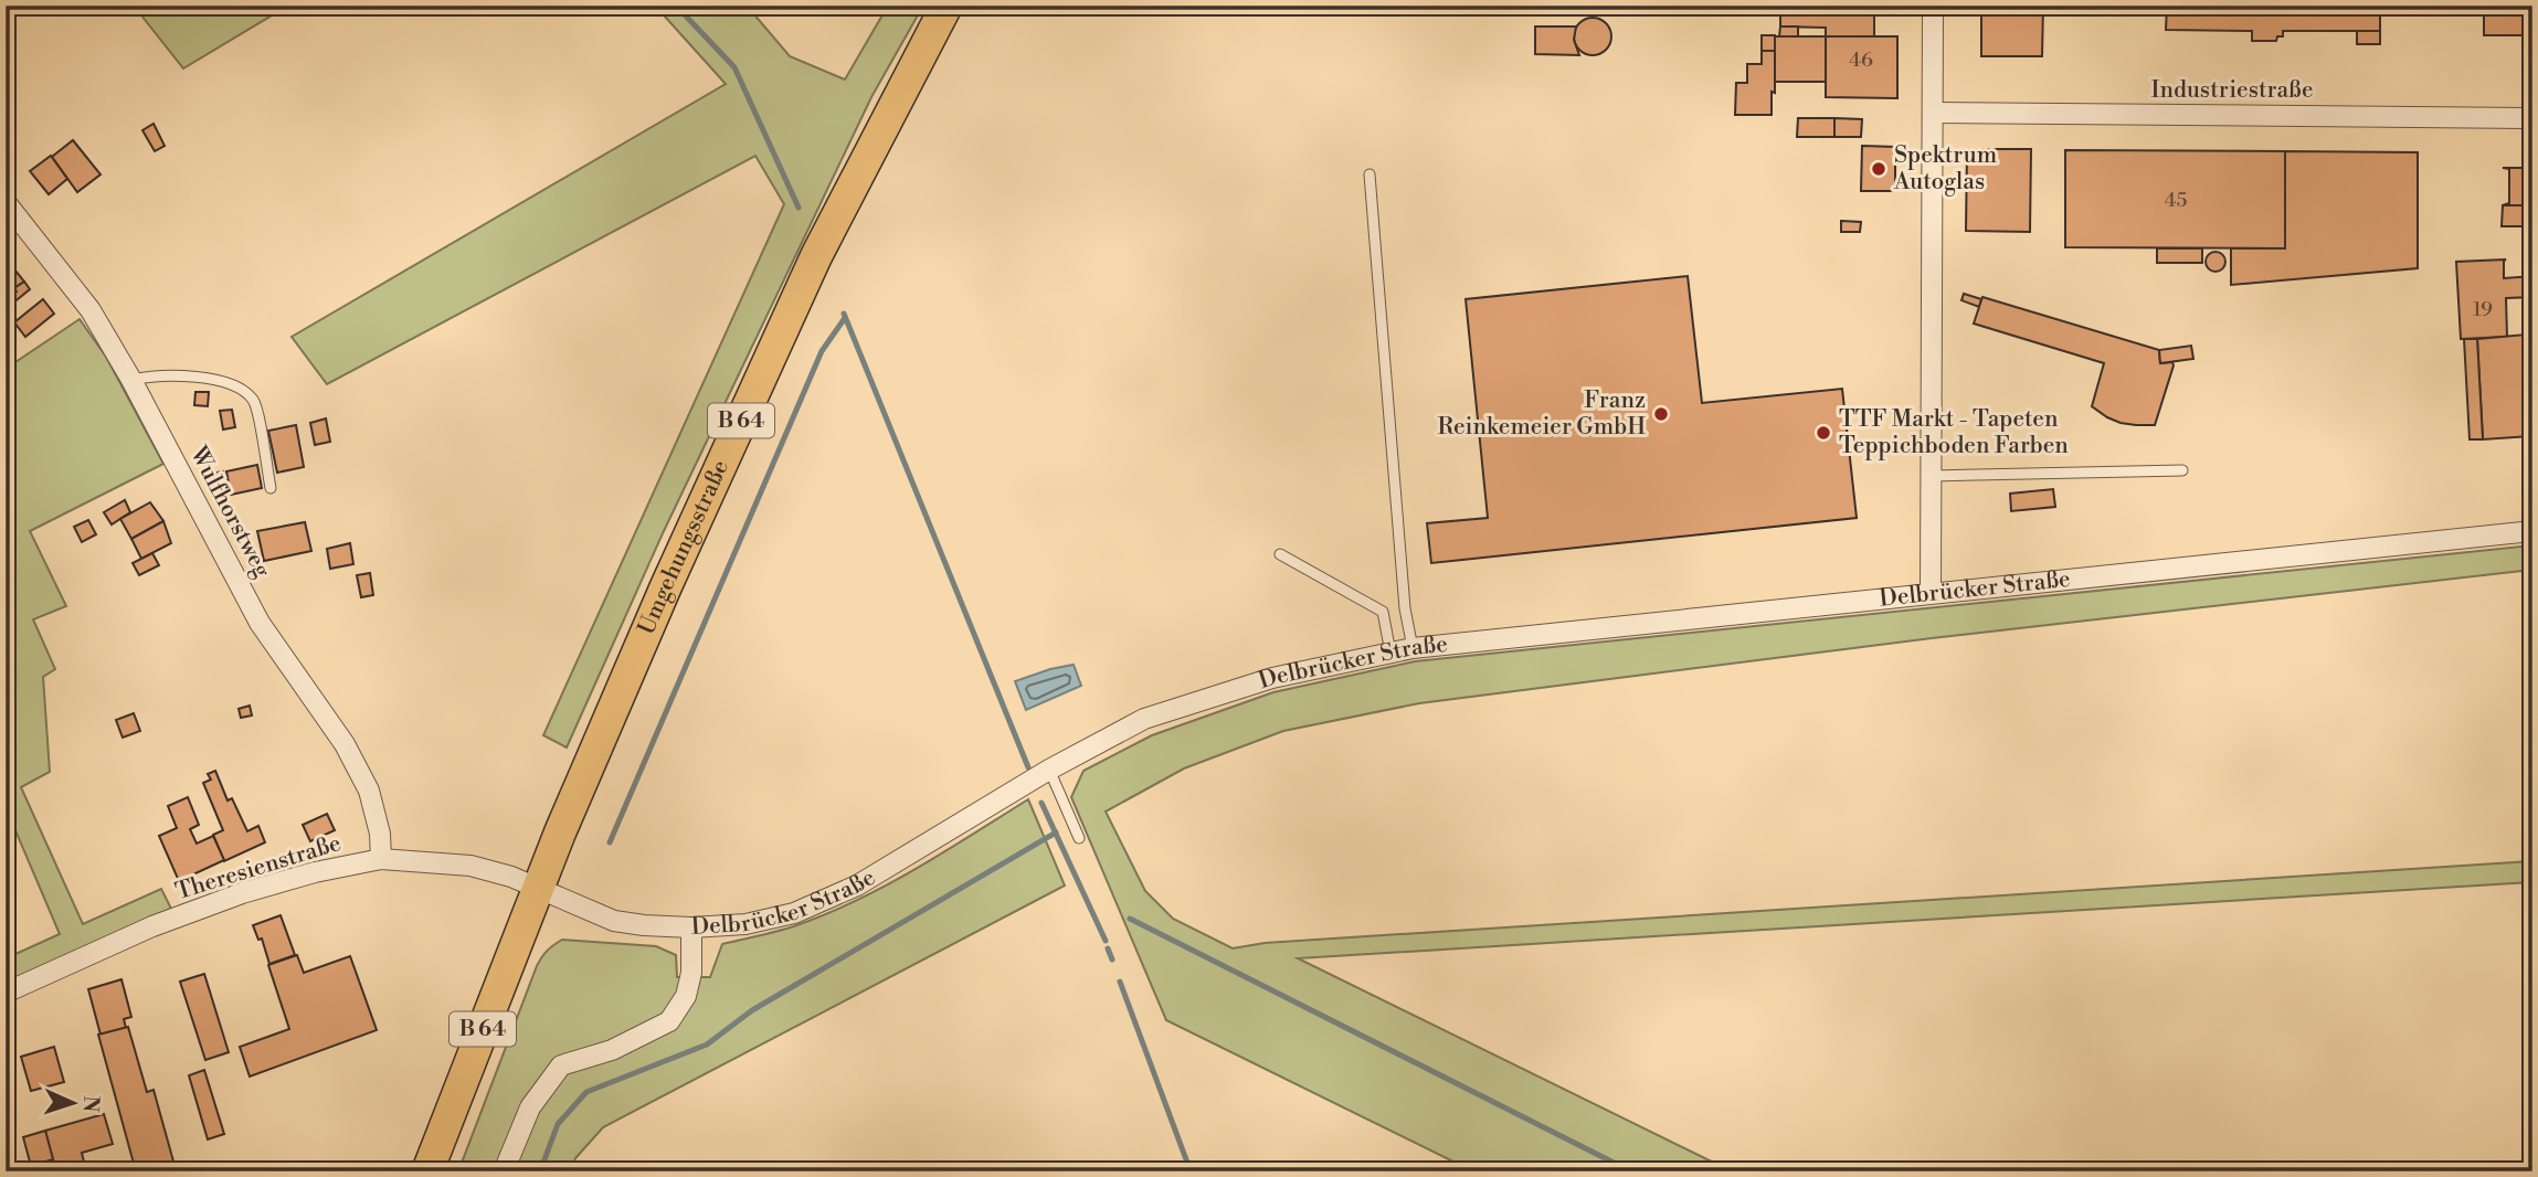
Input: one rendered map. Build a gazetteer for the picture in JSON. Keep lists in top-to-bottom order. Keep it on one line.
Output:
{"streets":{"main road":["B 64","Umgehungsstraße"],"street":["Industriestraße","Wulfhorstweg","Delbrücker Straße","Theresienstraße"]},"crossings":[["B 64","Umgehungsstraße"],["B 64","Delbrücker Straße"],["B 64","Theresienstraße"],["Wulfhorstweg","Theresienstraße"],["Umgehungsstraße","Delbrücker Straße"],["Umgehungsstraße","Theresienstraße"],["Delbrücker Straße","Theresienstraße"]],"places":["Spektrum Autoglas","Franz Reinkemeier GmbH","TTF Markt - Tapeten Teppichboden Farben"],"house_numbers":["46","45","19"],"north":"right"}
